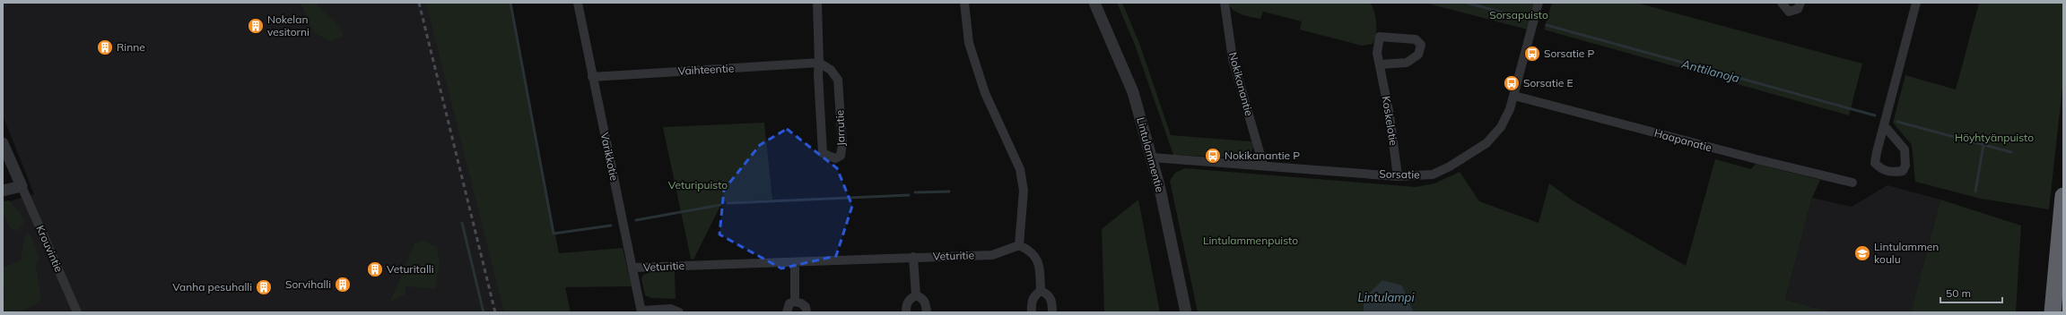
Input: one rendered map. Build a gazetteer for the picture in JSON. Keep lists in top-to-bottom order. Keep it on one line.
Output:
{"streets":{"street":["Vaihteentie","Nokikanantie","Koskelotie","Jarrutie","Haapanatie","Lintulammentie","Varikkotie","Sorsatie","Krouvintie","Veturitie"]},"crossings":[["Vaihteentie","Jarrutie"],["Vaihteentie","Varikkotie"],["Nokikanantie","Sorsatie"],["Koskelotie","Sorsatie"],["Haapanatie","Sorsatie"],["Lintulammentie","Sorsatie"],["Varikkotie","Veturitie"]],"water":["Anttilanoja","Lintulampi"],"parks":["Sorsapuisto","Höyhtyänpuisto","Veturipuisto","Lintulammenpuisto"],"places":{"building":["Nokelan vesitorni","Rinne","Veturitalli","Sorvihalli","Vanha pesuhalli"],"bus stop":["Sorsatie P","Sorsatie E","Nokikanantie P"],"school or university":["Lintulammen koulu"]},"scale_bar":"50 m"}
